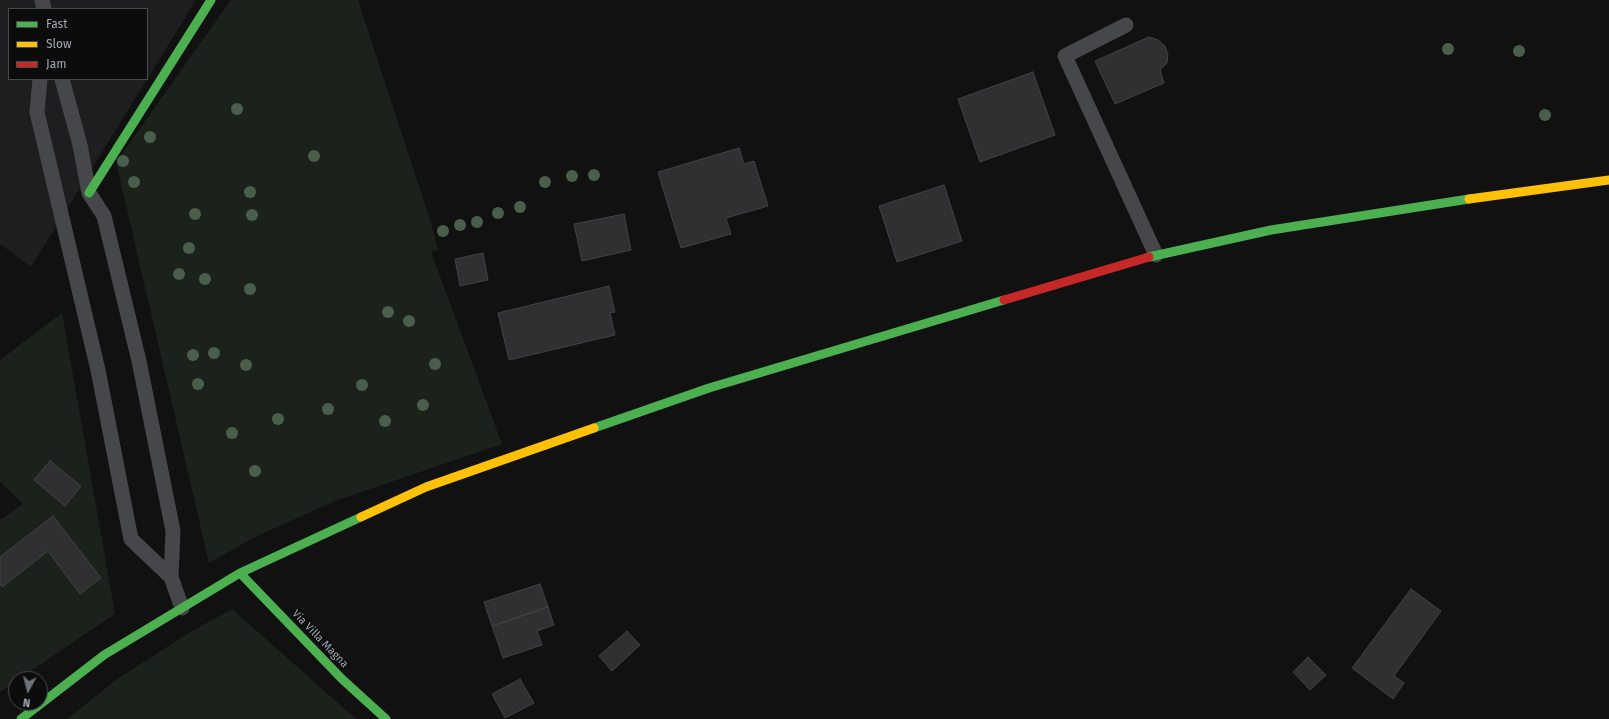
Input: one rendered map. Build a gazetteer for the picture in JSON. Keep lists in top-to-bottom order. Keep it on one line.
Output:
{"streets":{"street":["Via Villa Magna"]},"legend":["Fast","Slow","Jam"],"north":"bottom"}
